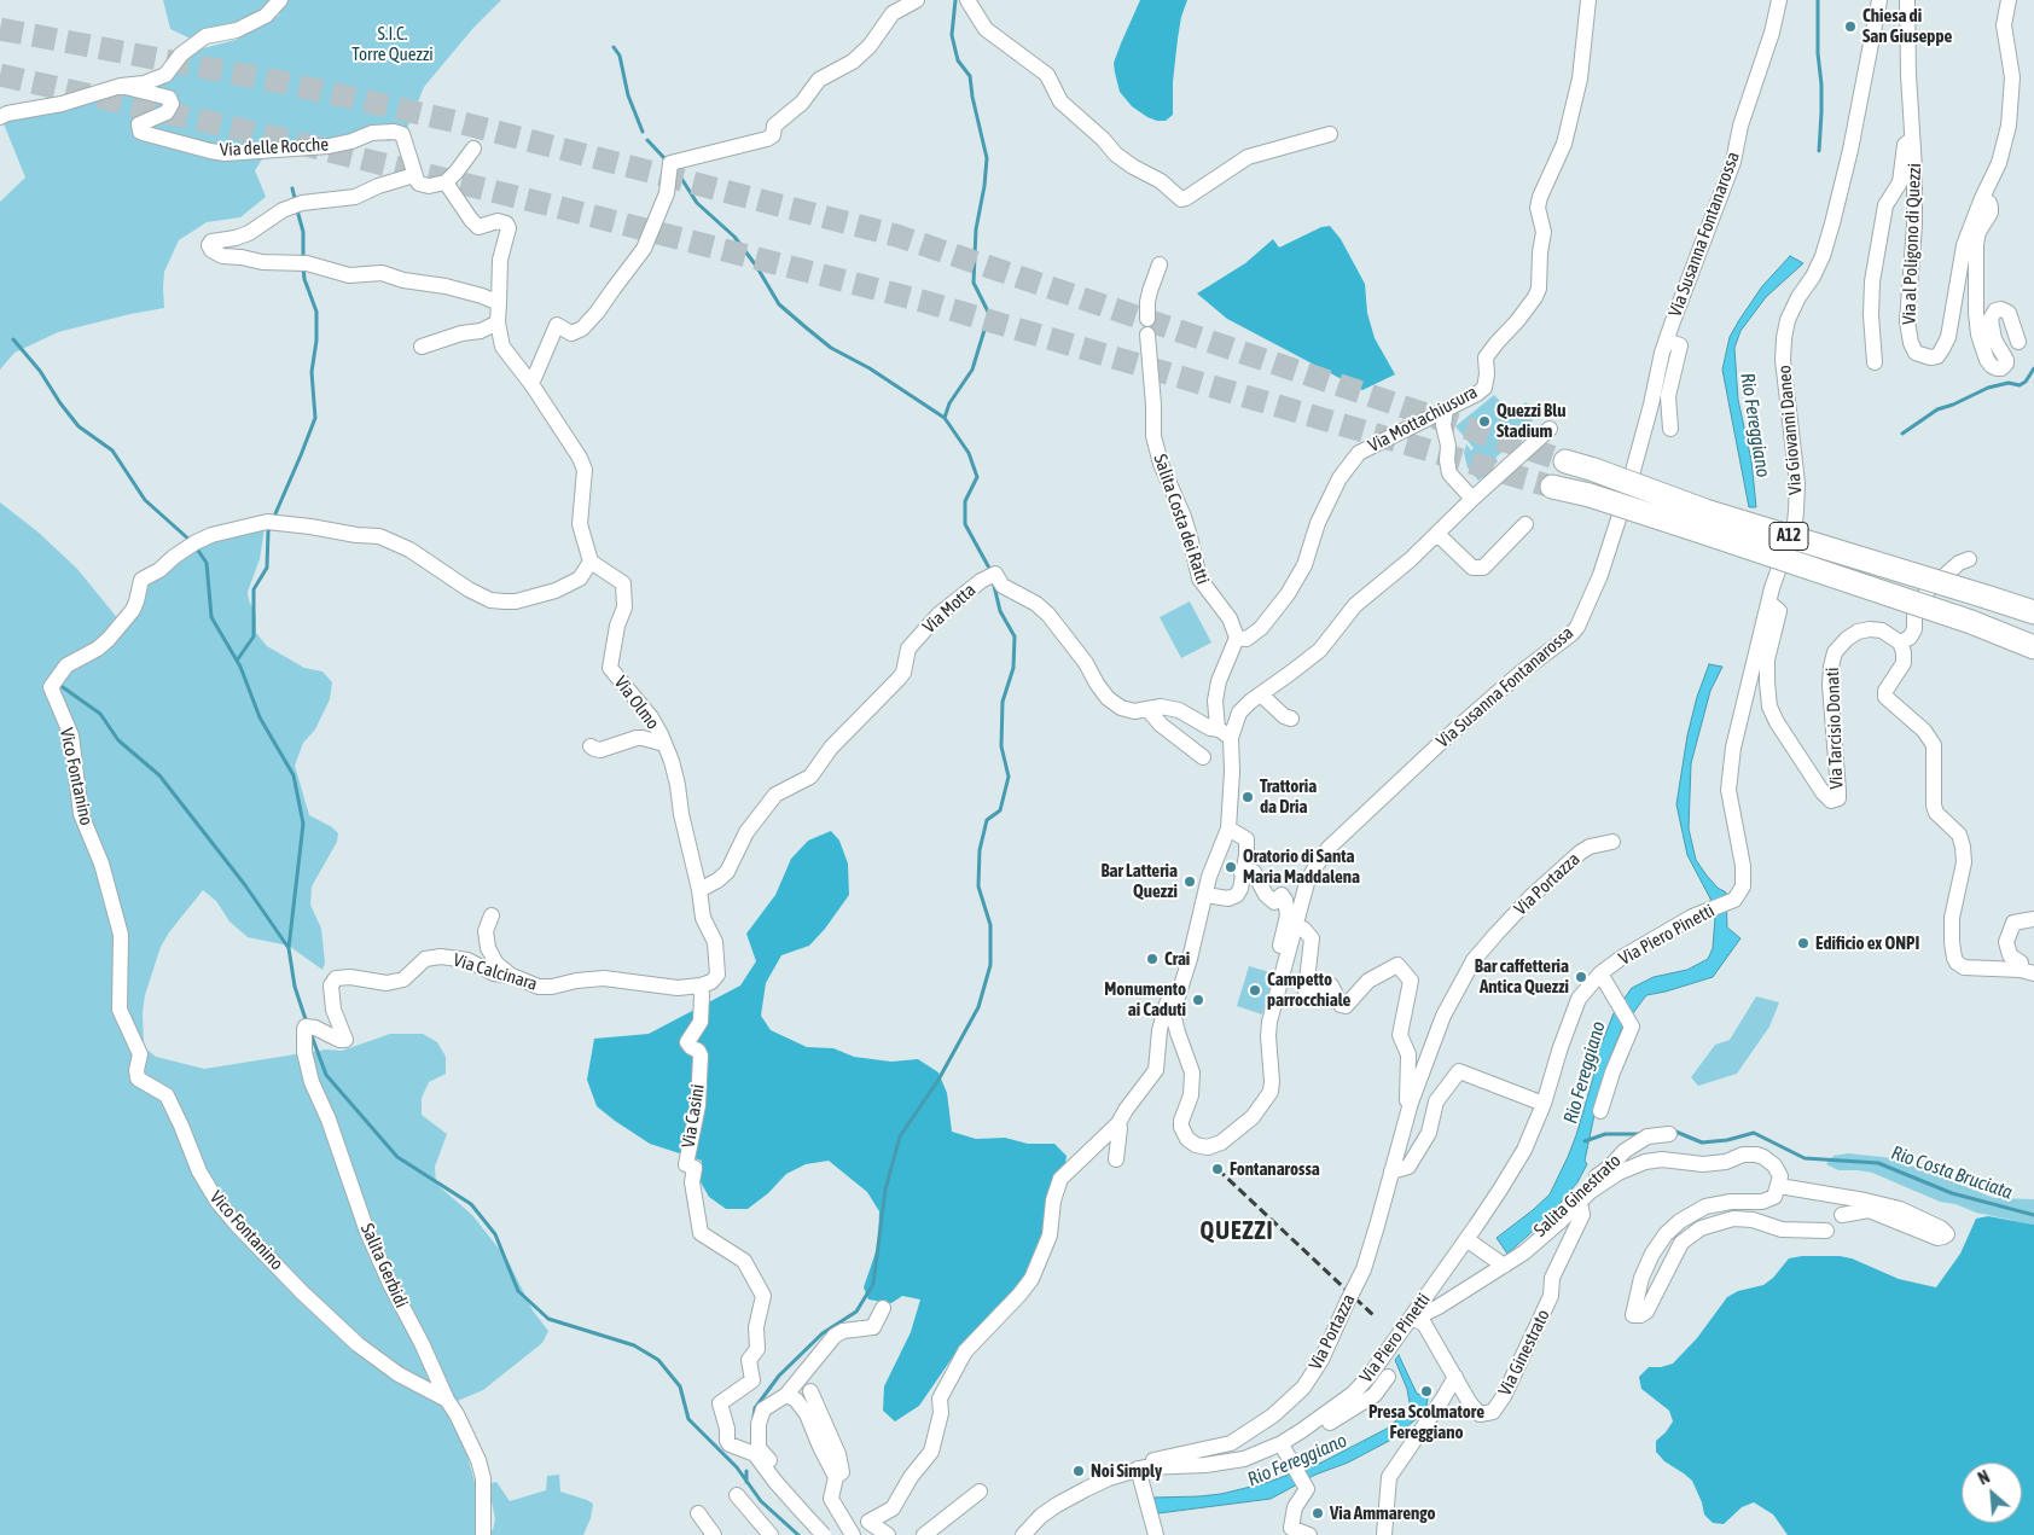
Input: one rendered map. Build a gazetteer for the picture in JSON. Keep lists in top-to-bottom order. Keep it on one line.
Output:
{"streets":{"highway":["A12"],"street":["Via delle Rocche","Via Susanna Fontanarossa","Via al Poligono di Quezzi","Via Mottachiusura","Via Giovanni Daneo","Salita Costa dei Ratti","Via Motta","Via Olmo","Via Tarcisio Donati","Vico Fontanino","Via Portazza","Via Piero Pinetti","Via Calcinara","Via Casini","Salita Ginestrato","Salita Gerbidi","Via Ginestrato"]},"crossings":[["Via Mottachiusura","Salita Costa dei Ratti"],["Via Giovanni Daneo","Via Tarcisio Donati"],["Via Giovanni Daneo","Via Piero Pinetti"],["Via Motta","Via Olmo"],["Via Olmo","Vico Fontanino"],["Via Olmo","Via Calcinara"],["Via Olmo","Via Casini"],["Vico Fontanino","Salita Gerbidi"],["Via Portazza","Via Piero Pinetti"],["Via Piero Pinetti","Via Ginestrato"],["Via Calcinara","Via Casini"],["Via Calcinara","Salita Gerbidi"]],"districts":["QUEZZI"],"water":["Rio Fereggiano","Rio Costa Bruciata"],"parks":["S.I.C. Torre Quezzi"],"places":["Chiesa di San Giuseppe","Quezzi Blu Stadium","Trattoria da Dria","Oratorio di Santa Maria Maddalena","Bar Latteria Quezzi","Edificio ex ONPI","Crai","Bar caffetteria Antica Quezzi","Campetto parrocchiale","Monumento ai Caduti","Fontanarossa","Presa Scolmatore Fereggiano","Noi Simply","Via Ammarengo"],"north":"top left"}
